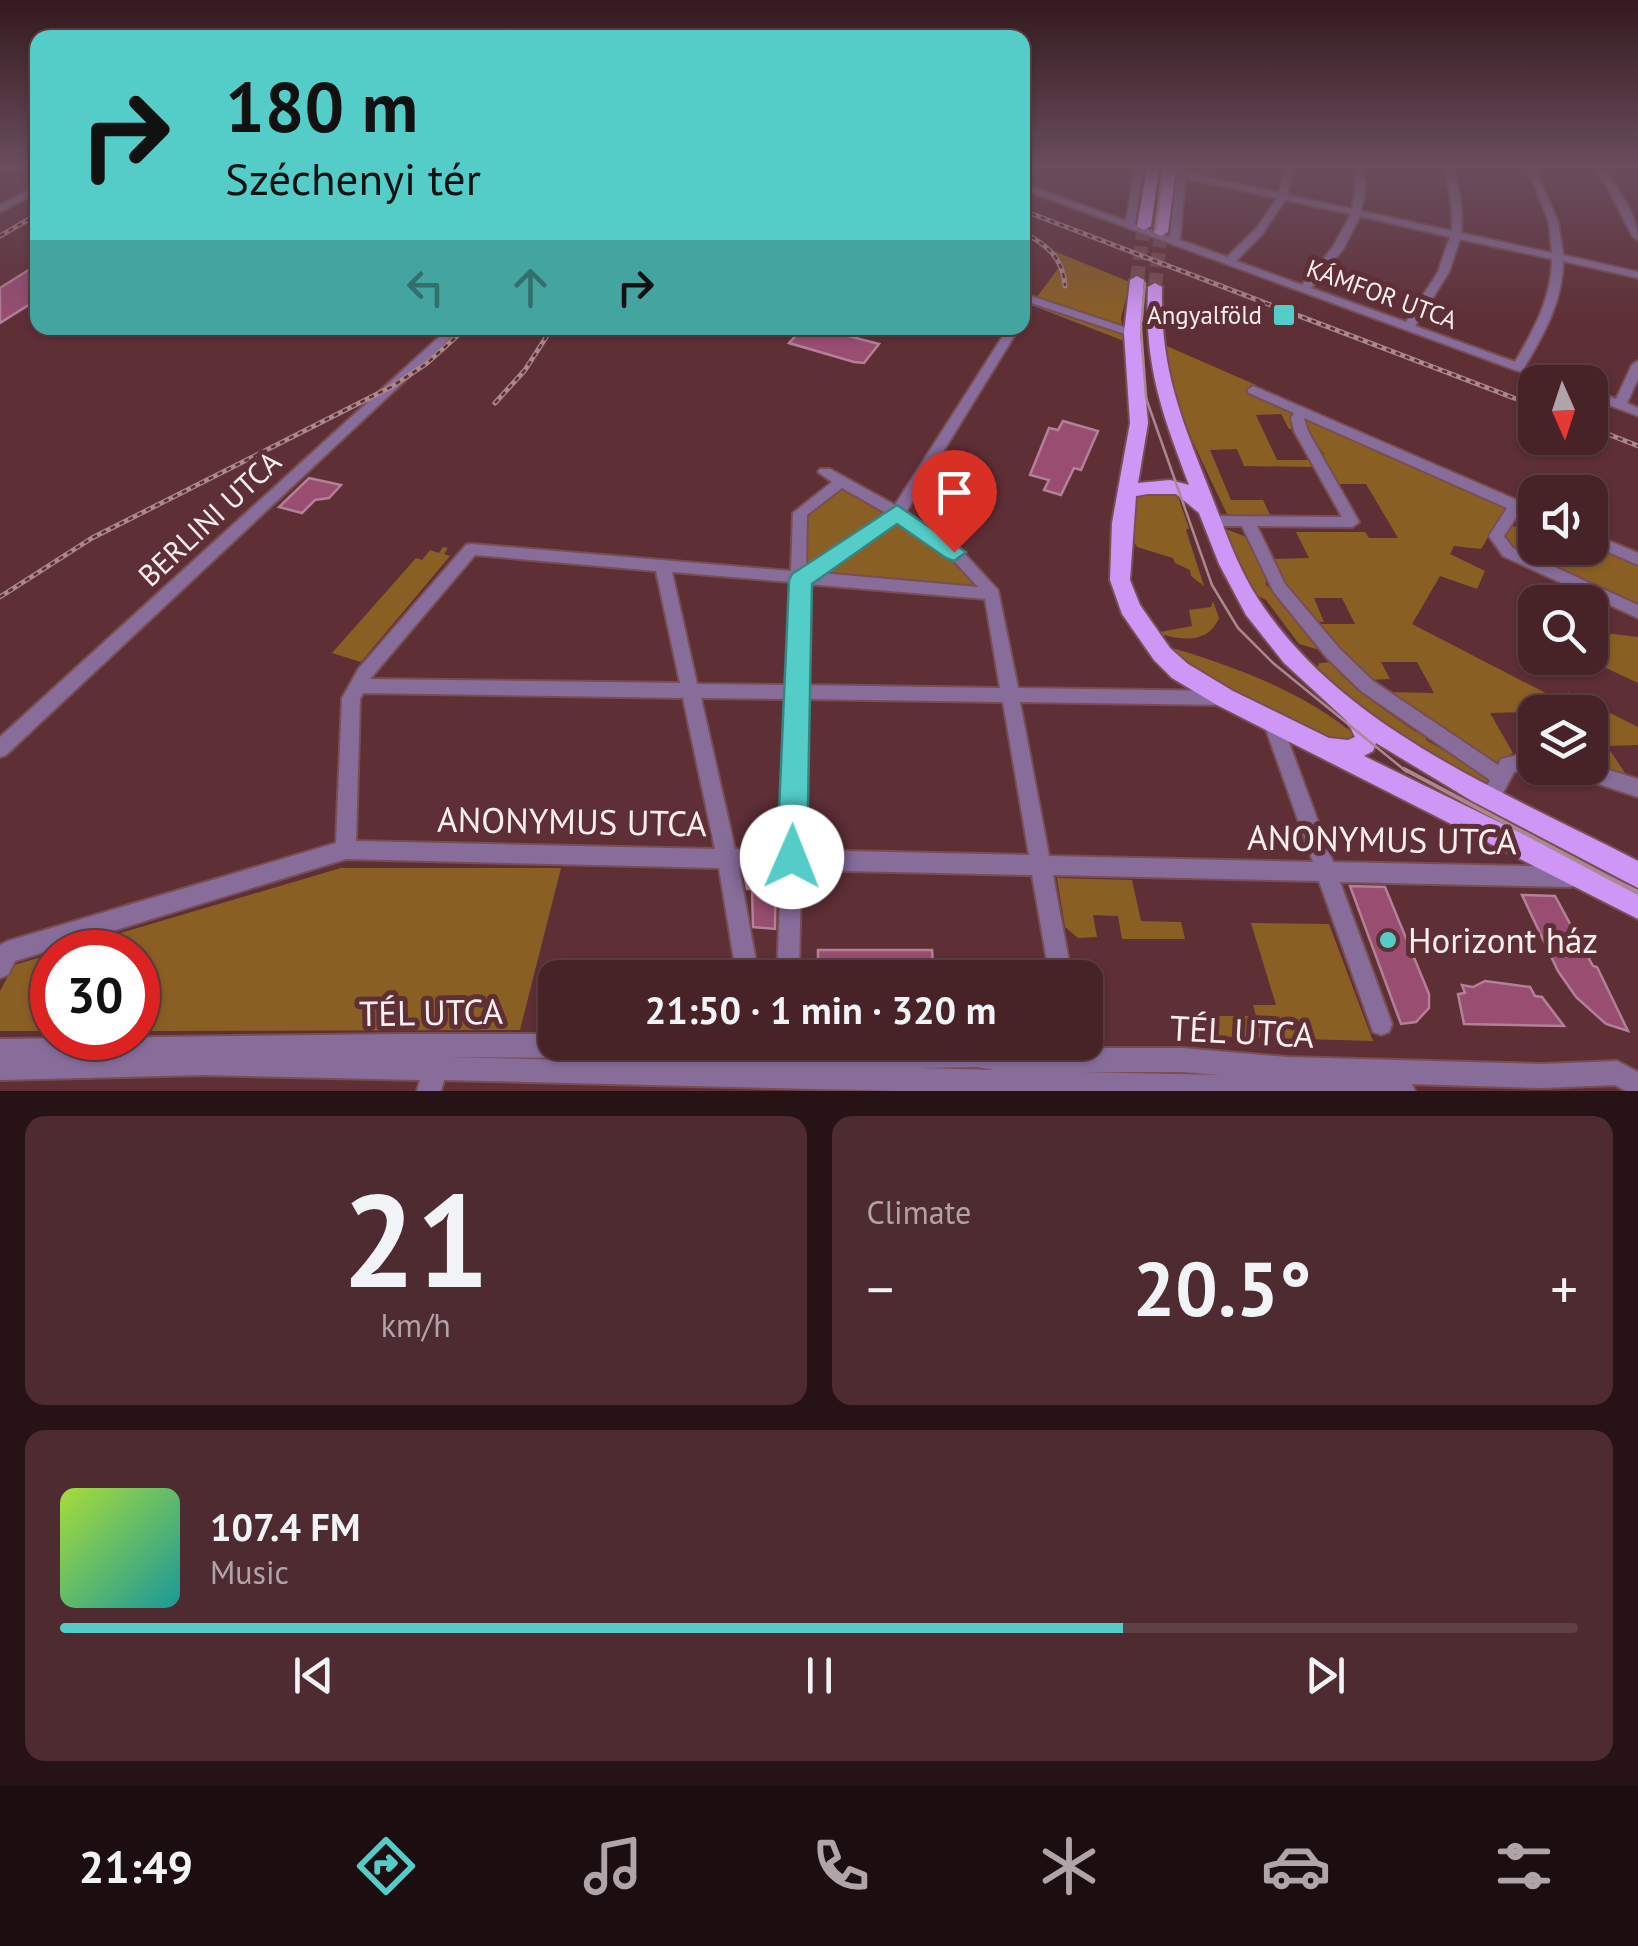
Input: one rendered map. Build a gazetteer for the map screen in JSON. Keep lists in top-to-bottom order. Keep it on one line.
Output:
{"streets":{"street":["KÁMFOR UTCA","BERLINI UTCA","ANONYMUS UTCA","TÉL UTCA"]},"places":{"transit":["Angyalföld"],"other":["Horizont ház"]},"north":"bottom","page":{"turn":["180 m","Széchenyi tér"],"limit":"30","trip":"21:50 · 1 min · 320 m","tile":[["21","km/h"],"Climate"],"heat":["−","20.5°","+"],"song":["107.4 FM","Music"],"tabs":"21:49"}}
